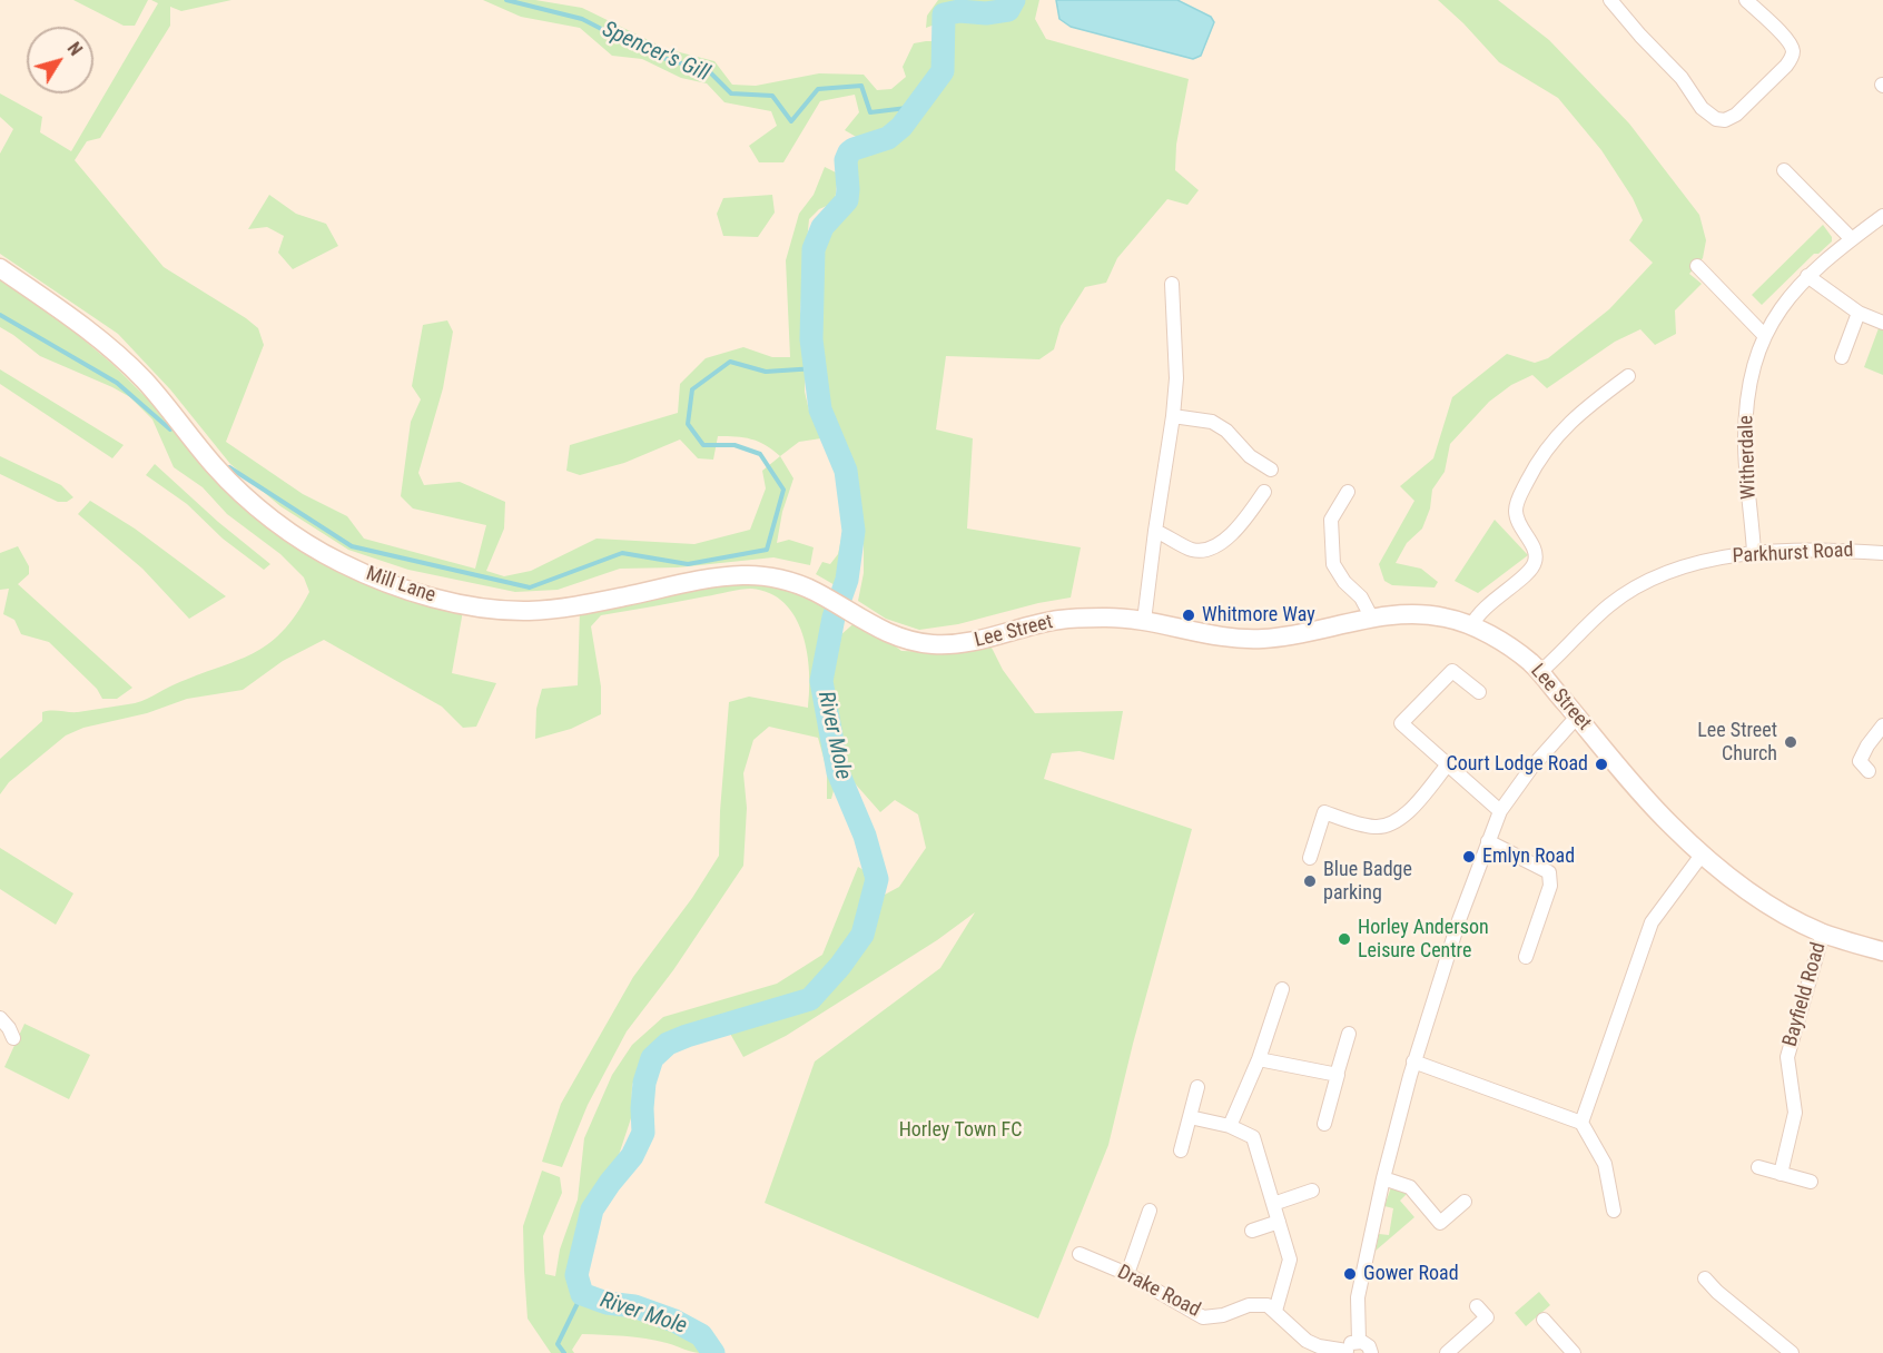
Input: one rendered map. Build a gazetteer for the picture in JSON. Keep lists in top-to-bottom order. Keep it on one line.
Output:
{"streets":{"street":["Witherdale","Parkhurst Road","Mill Lane","Lee Street","Bayfield Road","Drake Road"]},"crossings":[["Witherdale","Parkhurst Road"],["Parkhurst Road","Lee Street"],["Mill Lane","Lee Street"],["Lee Street","Bayfield Road"]],"water":["Spencer's Gill","River Mole"],"parks":["Horley Town FC"],"places":["Whitmore Way","Lee Street Church","Court Lodge Road","Emlyn Road","Blue Badge parking","Horley Anderson Leisure Centre","Gower Road"],"north":"top right"}
